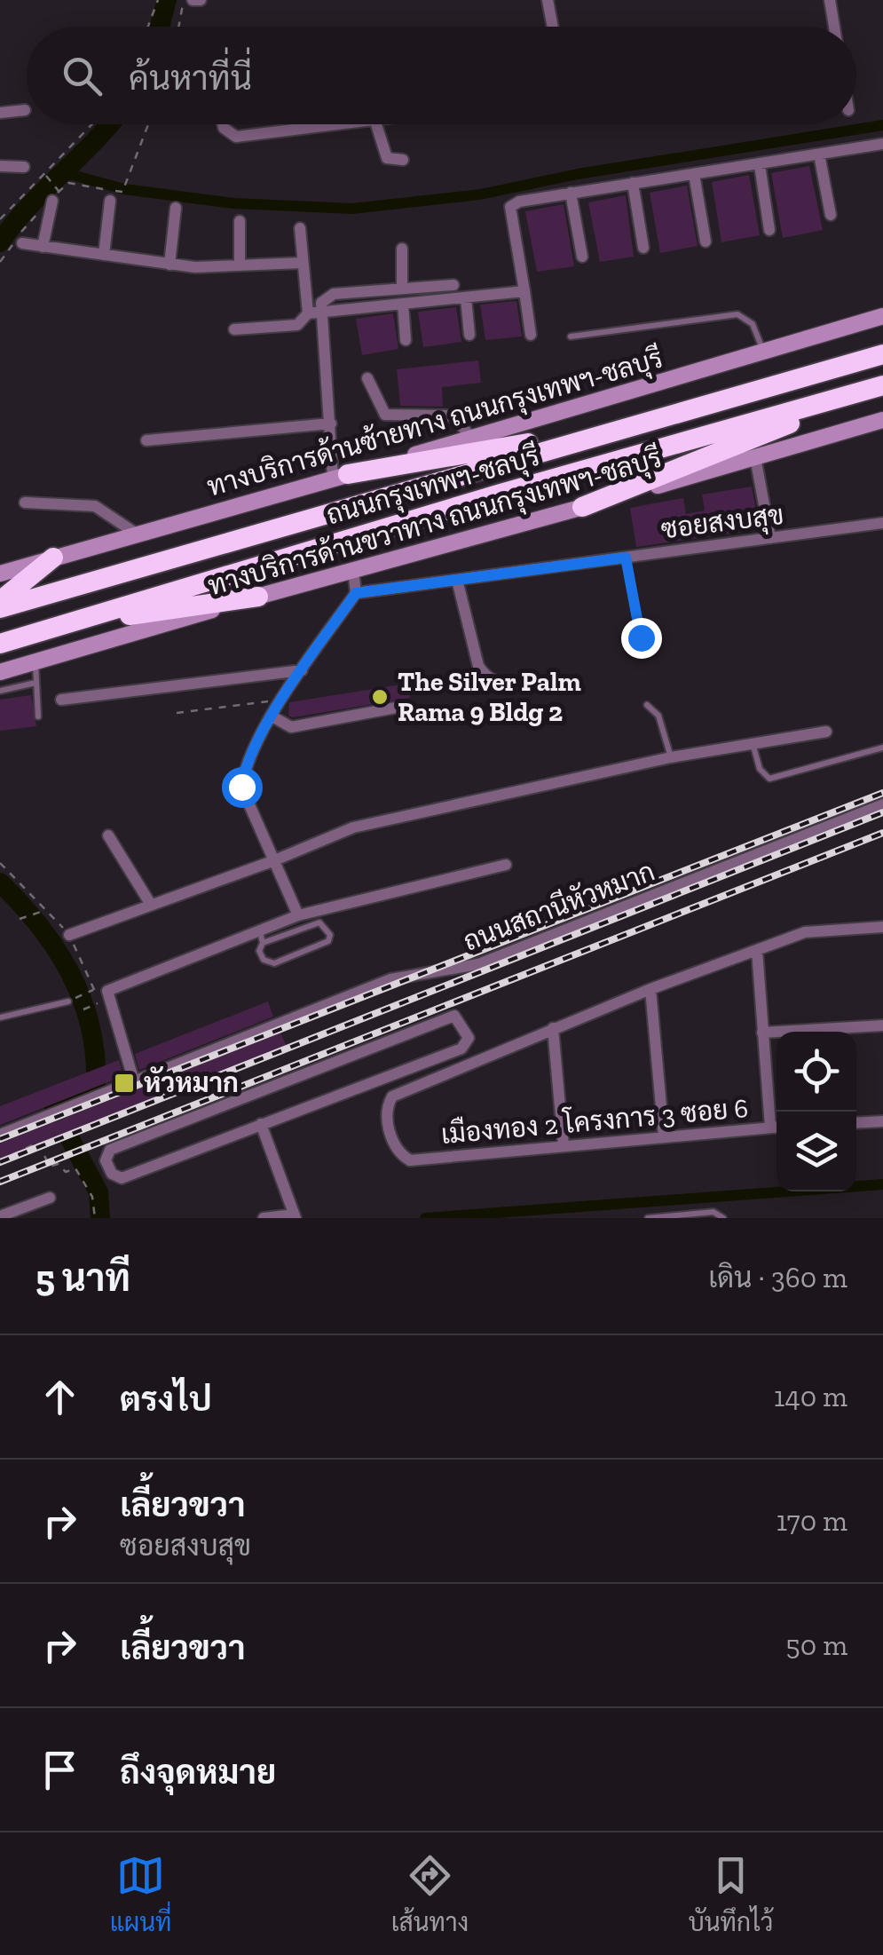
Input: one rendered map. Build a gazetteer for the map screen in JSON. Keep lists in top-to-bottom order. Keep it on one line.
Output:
{"streets":{"highway":["ถนนกรุงเทพฯ-ชลบุรี"],"main road":["ทางบริการด้านซ้ายทาง ถนนกรุงเทพฯ-ชลบุรี","ทางบริการด้านขวาทาง ถนนกรุงเทพฯ-ชลบุรี"],"street":["ซอยสงบสุข","ถนนสถานีหัวหมาก","เมืองทอง 2 โครงการ 3 ซอย 6"]},"places":{"other":["The Silver Palm Rama 9 Bldg 2"],"transit":["หัวหมาก"]},"page":{"search":"ค้นหาที่นี่","heading":["5 นาที","เดิน · 360 m"],"list":[["ตรงไป","140 m"],["เลี้ยวขวา","ซอยสงบสุข","170 m"],["เลี้ยวขวา","50 m"],"ถึงจุดหมาย"],"nav":["แผนที่","เส้นทาง","บันทึกไว้"]}}
